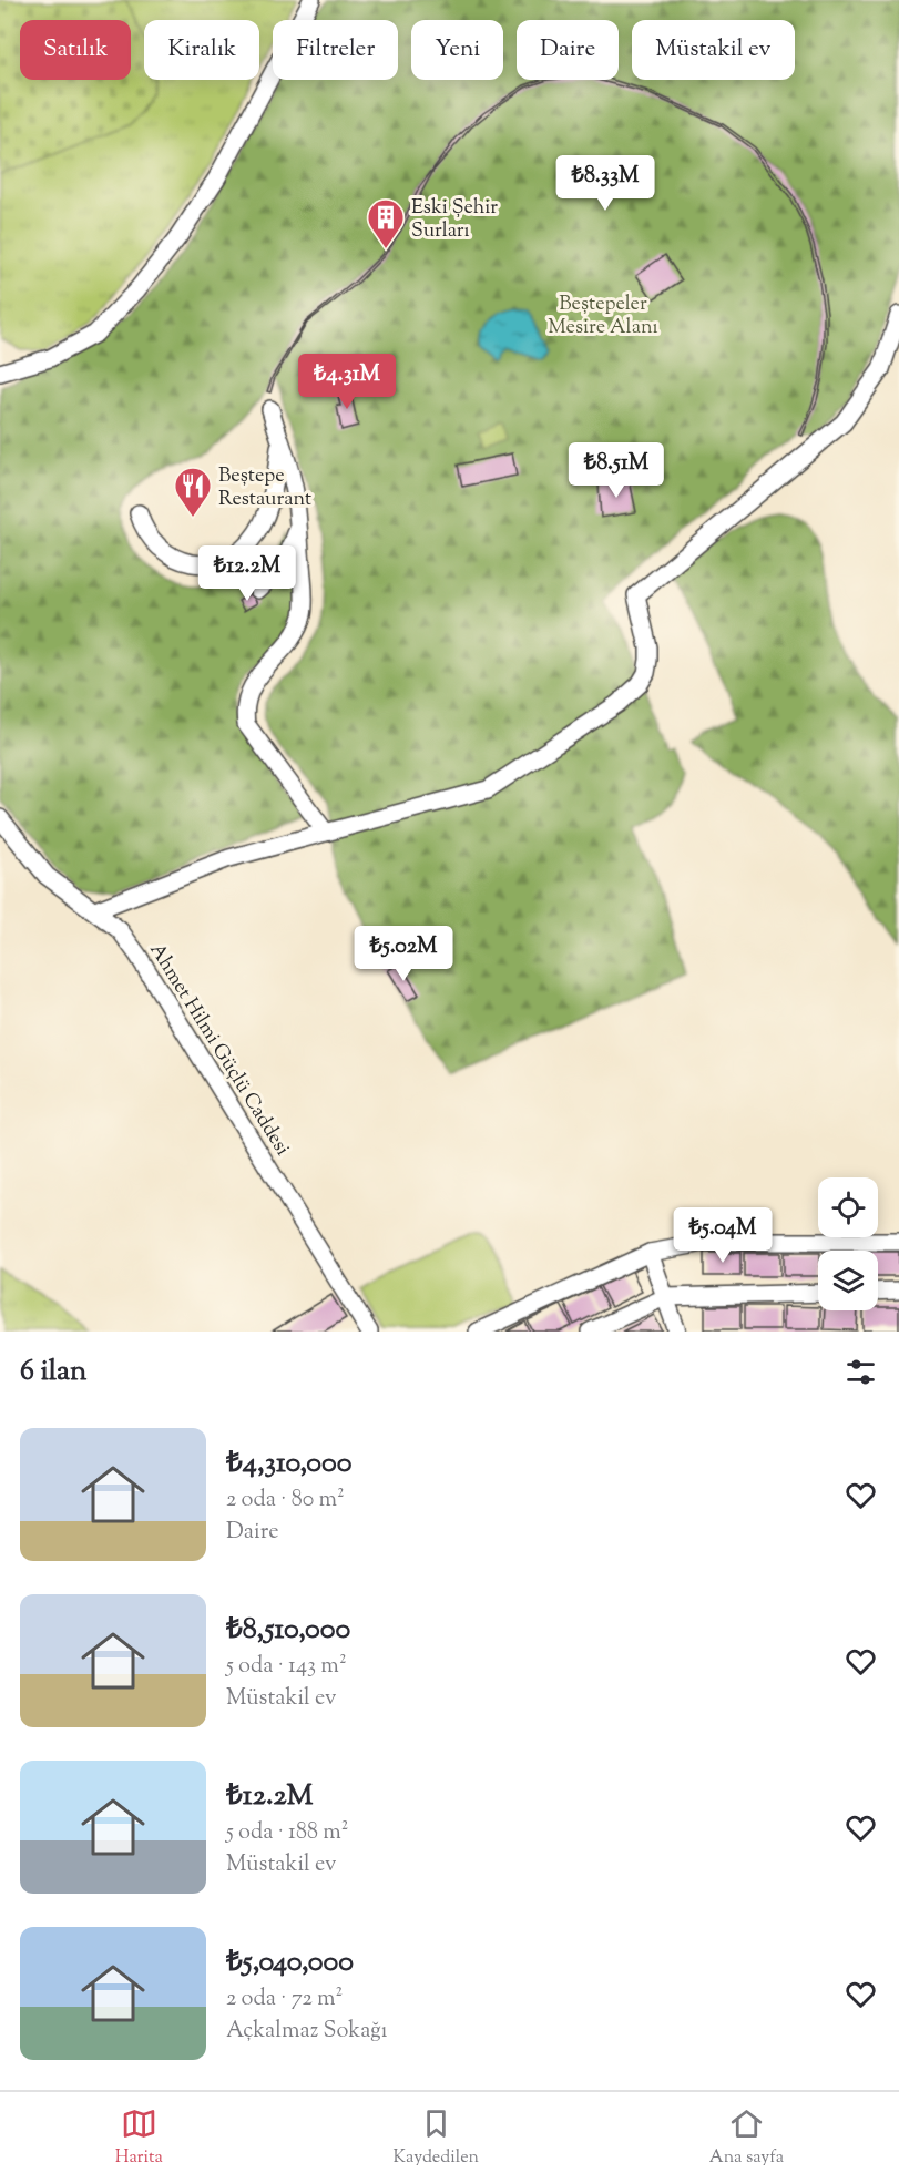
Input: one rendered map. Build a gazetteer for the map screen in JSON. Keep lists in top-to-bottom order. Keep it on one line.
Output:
{"streets":{"street":["Ahmet Hilmi Güçlü Caddesi"]},"parks":["Beştepeler Mesire Alanı"],"places":{"building":["Eski Şehir Surları"],"restaurant":["Beştepe Restaurant"]},"page":{"chip":["Satılık","Kiralık","Filtreler","Yeni","Daire","Müstakil ev"],"price":["₺8.33M","₺4.31M","₺8.51M","₺12.2M","₺5.02M","₺5.04M"],"heading":"6 ilan","list":[{"name":"₺4,310,000","note":"2 oda · 80 m² · Daire"},{"name":"₺8,510,000","note":"5 oda · 143 m² · Müstakil ev"},{"name":"₺12.2M","note":"5 oda · 188 m² · Müstakil ev"},{"name":"₺5,040,000","note":"2 oda · 72 m² · Açkalmaz Sokağı"}],"tabs":["Harita","Kaydedilen","Ana sayfa"]}}
